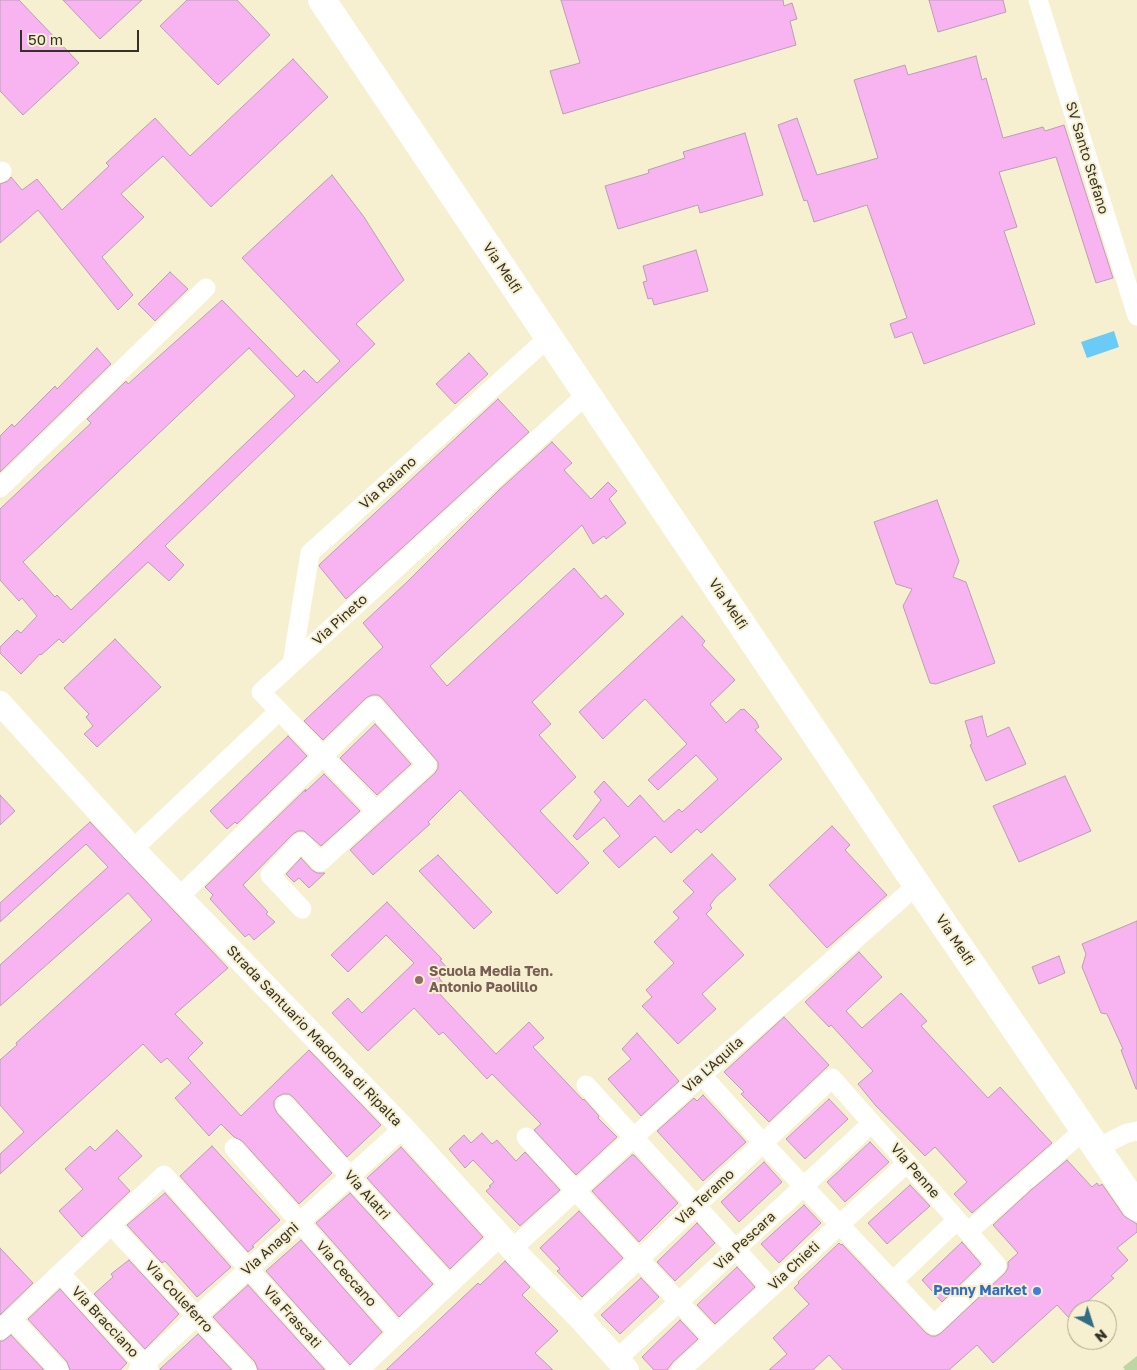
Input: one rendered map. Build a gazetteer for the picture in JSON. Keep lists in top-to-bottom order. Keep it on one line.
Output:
{"streets":{"main road":["Via Melfi"],"street":["SV Santo Stefano","Via Raiano","Via Pineto","Strada Santuario Madonna di Ripalta","Via L'Aquila","Via Penne","Via Alatri","Via Teramo","Via Pescara","Via Anagni","Via Chieti","Via Ceccano","Via Colleferro","Via Frascati","Via Bracciano"]},"crossings":[["Via Melfi","Via Raiano"],["Via Melfi","Via Pineto"],["Via Melfi","Via L'Aquila"],["Via Raiano","Via Pineto"],["Strada Santuario Madonna di Ripalta","Via L'Aquila"],["Strada Santuario Madonna di Ripalta","Via Teramo"],["Strada Santuario Madonna di Ripalta","Via Pescara"],["Strada Santuario Madonna di Ripalta","Via Anagni"],["Via L'Aquila","Via Alatri"],["Via L'Aquila","Via Ceccano"],["Via Penne","Via Teramo"],["Via Penne","Via Pescara"],["Via Penne","Via Chieti"],["Via Alatri","Via Anagni"],["Via Anagni","Via Ceccano"],["Via Anagni","Via Colleferro"],["Via Anagni","Via Frascati"],["Via Anagni","Via Bracciano"],["Via Colleferro","Via Frascati"]],"places":["Scuola Media Ten. Antonio Paolillo","Penny Market"],"scale_bar":"50 m","north":"bottom right"}
